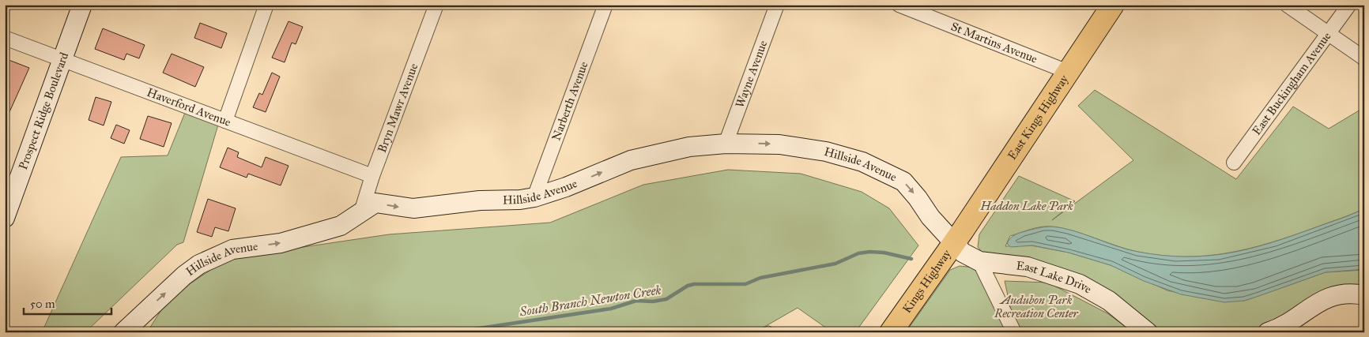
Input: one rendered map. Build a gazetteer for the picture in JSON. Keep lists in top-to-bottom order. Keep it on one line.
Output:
{"streets":{"main road":["East Kings Highway","Kings Highway"],"street":["St Martins Avenue","Wayne Avenue","East Buckingham Avenue","Narberth Avenue","Haverford Avenue","Bryn Mawr Avenue","Prospect Ridge Boulevard","Hillside Avenue","East Lake Drive"]},"crossings":[["St Martins Avenue","East Kings Highway"],["Wayne Avenue","Hillside Avenue"],["Narberth Avenue","Hillside Avenue"],["Haverford Avenue","Bryn Mawr Avenue"],["Haverford Avenue","Prospect Ridge Boulevard"],["Bryn Mawr Avenue","Hillside Avenue"],["East Kings Highway","Hillside Avenue"],["East Kings Highway","East Lake Drive"],["East Kings Highway","Kings Highway"],["Hillside Avenue","East Lake Drive"],["Hillside Avenue","Kings Highway"],["East Lake Drive","Kings Highway"]],"one_way":["Hillside Avenue"],"water":["South Branch Newton Creek"],"parks":["Haddon Lake Park","Audubon Park Recreation Center"],"scale_bar":"50 m"}
